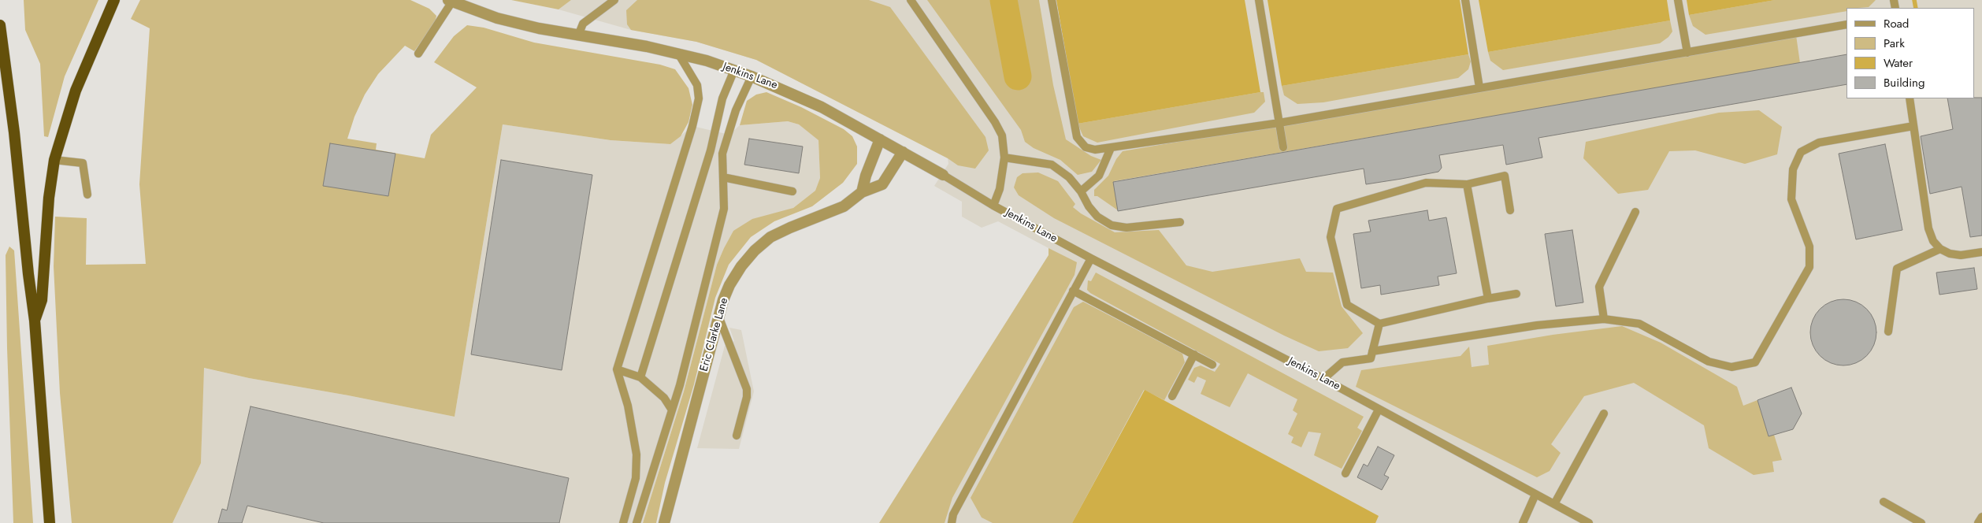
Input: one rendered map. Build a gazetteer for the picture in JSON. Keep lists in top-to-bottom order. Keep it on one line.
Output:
{"streets":{"street":["Jenkins Lane","Eric Clarke Lane"]},"crossings":[["Jenkins Lane","Eric Clarke Lane"]],"legend":["Road","Park","Water","Building"]}
